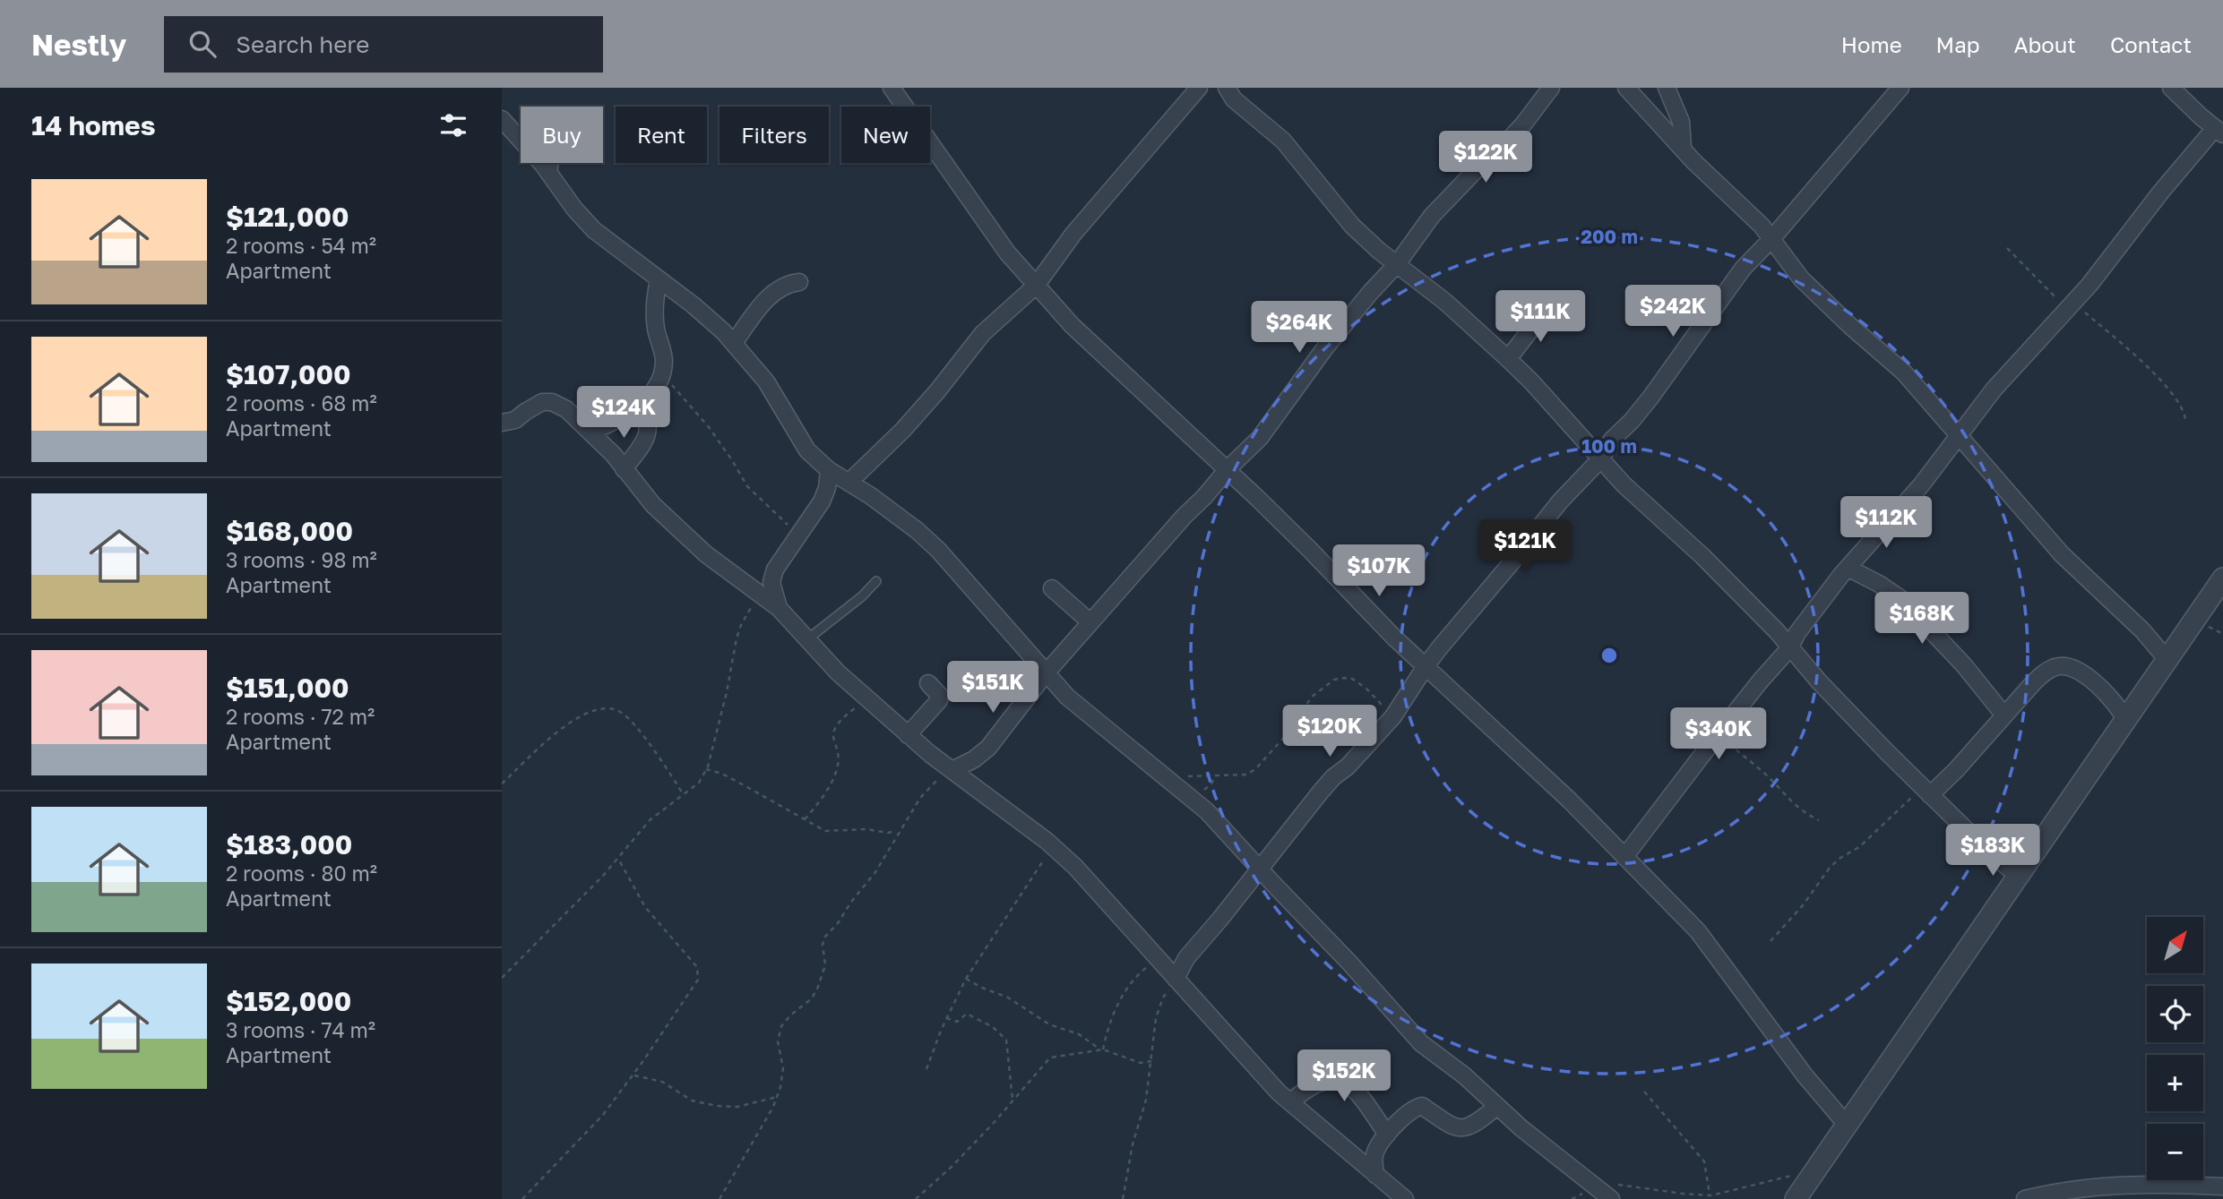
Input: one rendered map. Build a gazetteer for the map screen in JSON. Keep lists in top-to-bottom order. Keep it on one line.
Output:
{"north":"top right","page":{"header":"Nestly","search":"Search here","nav":["Home","Map","About","Contact"],"heading":"14 homes","chip":["Buy","Rent","Filters","New"],"price":["$122K","$242K","$111K","$264K","$124K","$112K","$121K","$107K","$168K","$151K","$120K","$340K","$183K","$152K"],"list":[{"name":"$121,000","note":"2 rooms · 54 m² · Apartment"},{"name":"$107,000","note":"2 rooms · 68 m² · Apartment"},{"name":"$168,000","note":"3 rooms · 98 m² · Apartment"},{"name":"$151,000","note":"2 rooms · 72 m² · Apartment"},{"name":"$183,000","note":"2 rooms · 80 m² · Apartment"},{"name":"$152,000","note":"3 rooms · 74 m² · Apartment"}],"map_buttons":["+","−"]},"rings":["200 m","100 m"]}
